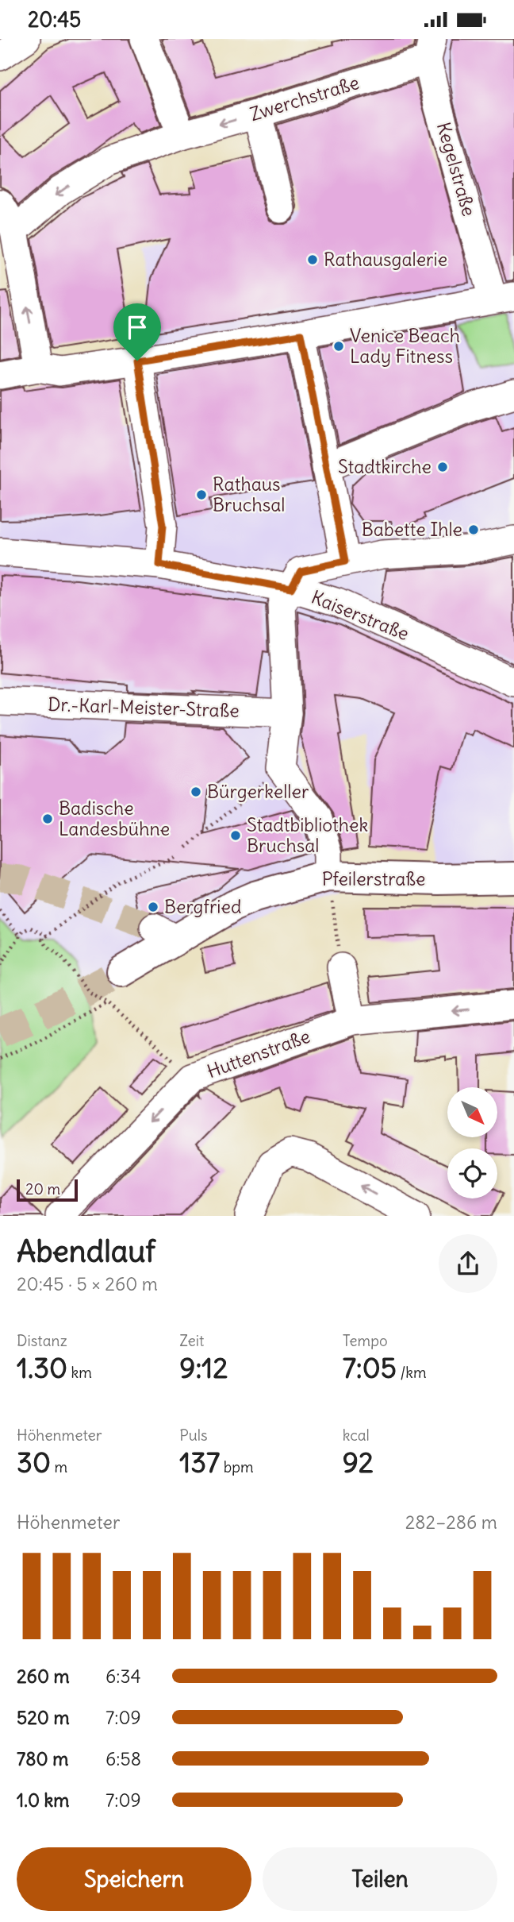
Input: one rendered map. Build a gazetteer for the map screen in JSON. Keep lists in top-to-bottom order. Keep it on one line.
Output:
{"streets":{"main road":["Pfeilerstraße"],"street":["Zwerchstraße","Kegelstraße","Kaiserstraße","Dr.-Karl-Meister-Straße","Huttenstraße"]},"crossings":[["Zwerchstraße","Kegelstraße"]],"one_way":["Huttenstraße"],"places":["Rathausgalerie","Venice Beach Lady Fitness","Stadtkirche","Rathaus Bruchsal","Babette Ihle","Bürgerkeller","Badische Landesbühne","Stadtbibliothek Bruchsal","Bergfried"],"scale_bar":"20 m","north":"bottom right","page":{"status":"20:45","scale":"20 m","heading":["Abendlauf","20:45 · 5 × 260 m"],"stats":[["Distanz","1.30 km"],["Zeit","9:12"],["Tempo","7:05 /km"],["Höhenmeter","30 m"],["Puls","137 bpm"],["kcal","92"]],"chart":["Höhenmeter","282–286 m"],"list":[{"name":"260 m","note":"6:34"},{"name":"520 m","note":"7:09"},{"name":"780 m","note":"6:58"},{"name":"1.0 km","note":"7:09"}],"buttons":["Speichern","Teilen"]}}
